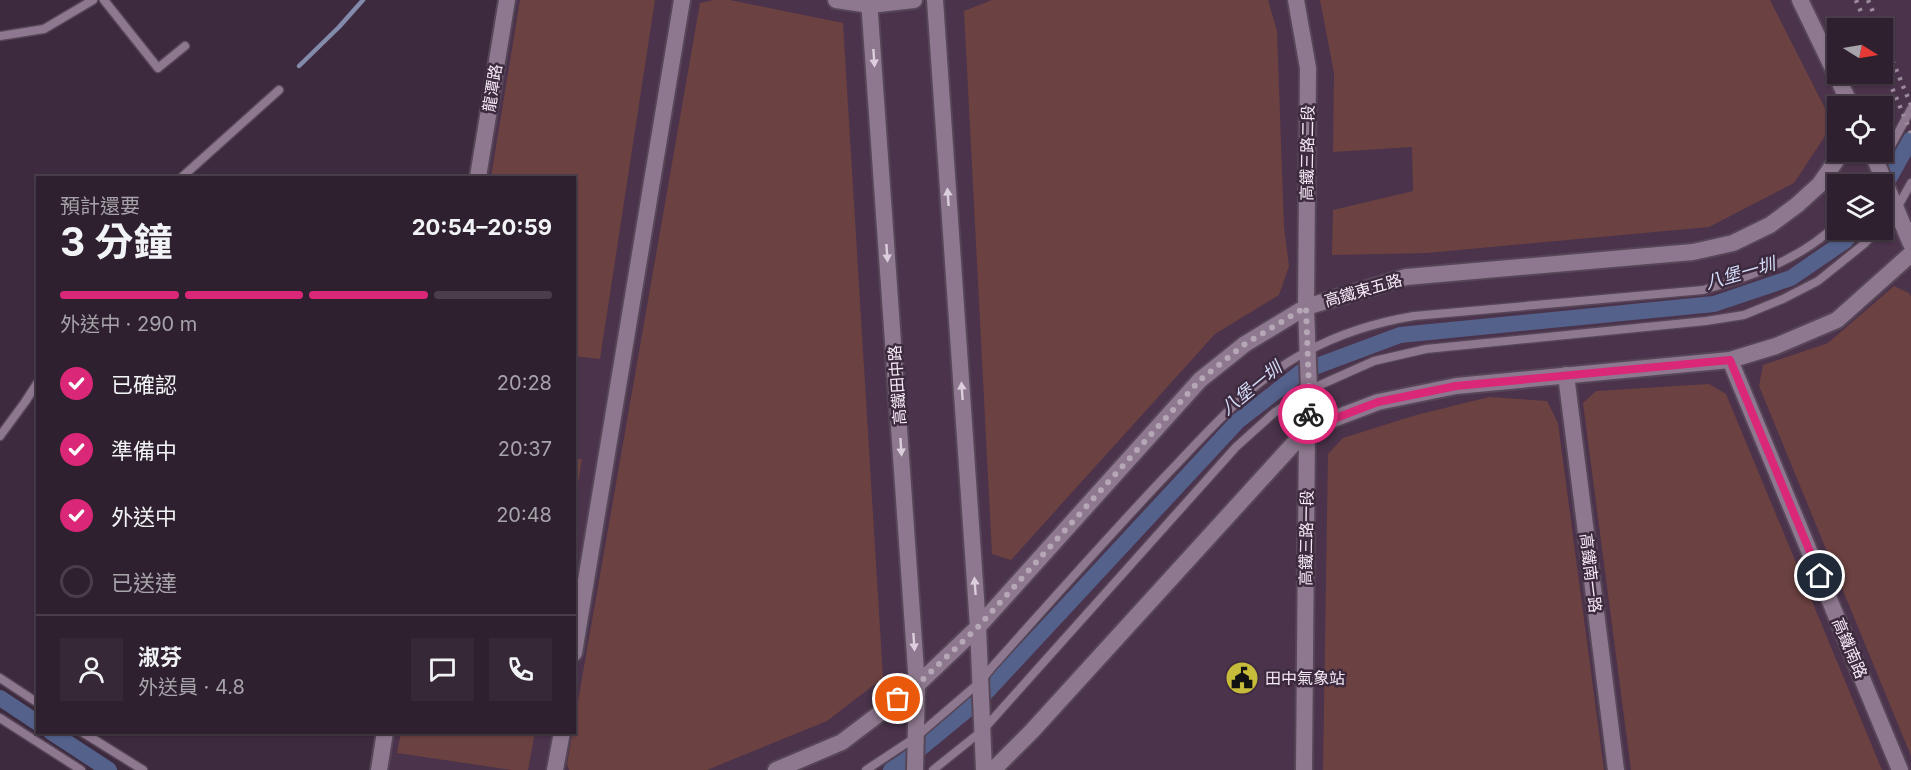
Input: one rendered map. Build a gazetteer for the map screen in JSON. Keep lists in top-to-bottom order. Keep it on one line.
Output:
{"streets":{"street":["龍潭路","高鐵三路二段","高鐵東五路","高鐵田中路","高鐵三路一段","高鐵南一路","高鐵南路"]},"crossings":[["高鐵三路二段","高鐵東五路"],["高鐵三路二段","高鐵三路一段"],["高鐵東五路","高鐵田中路"],["高鐵東五路","高鐵三路一段"]],"water":["八堡一圳"],"places":{"public building":["田中氣象站"]},"north":"right","page":{"heading":["3 分鐘","預計還要","20:54–20:59"],"panel":["淑芬","外送員 · 4.8"],"bar":"外送中 · 290 m","list":[["已確認","20:28"],["準備中","20:37"],["外送中","20:48"],"已送達"]}}
